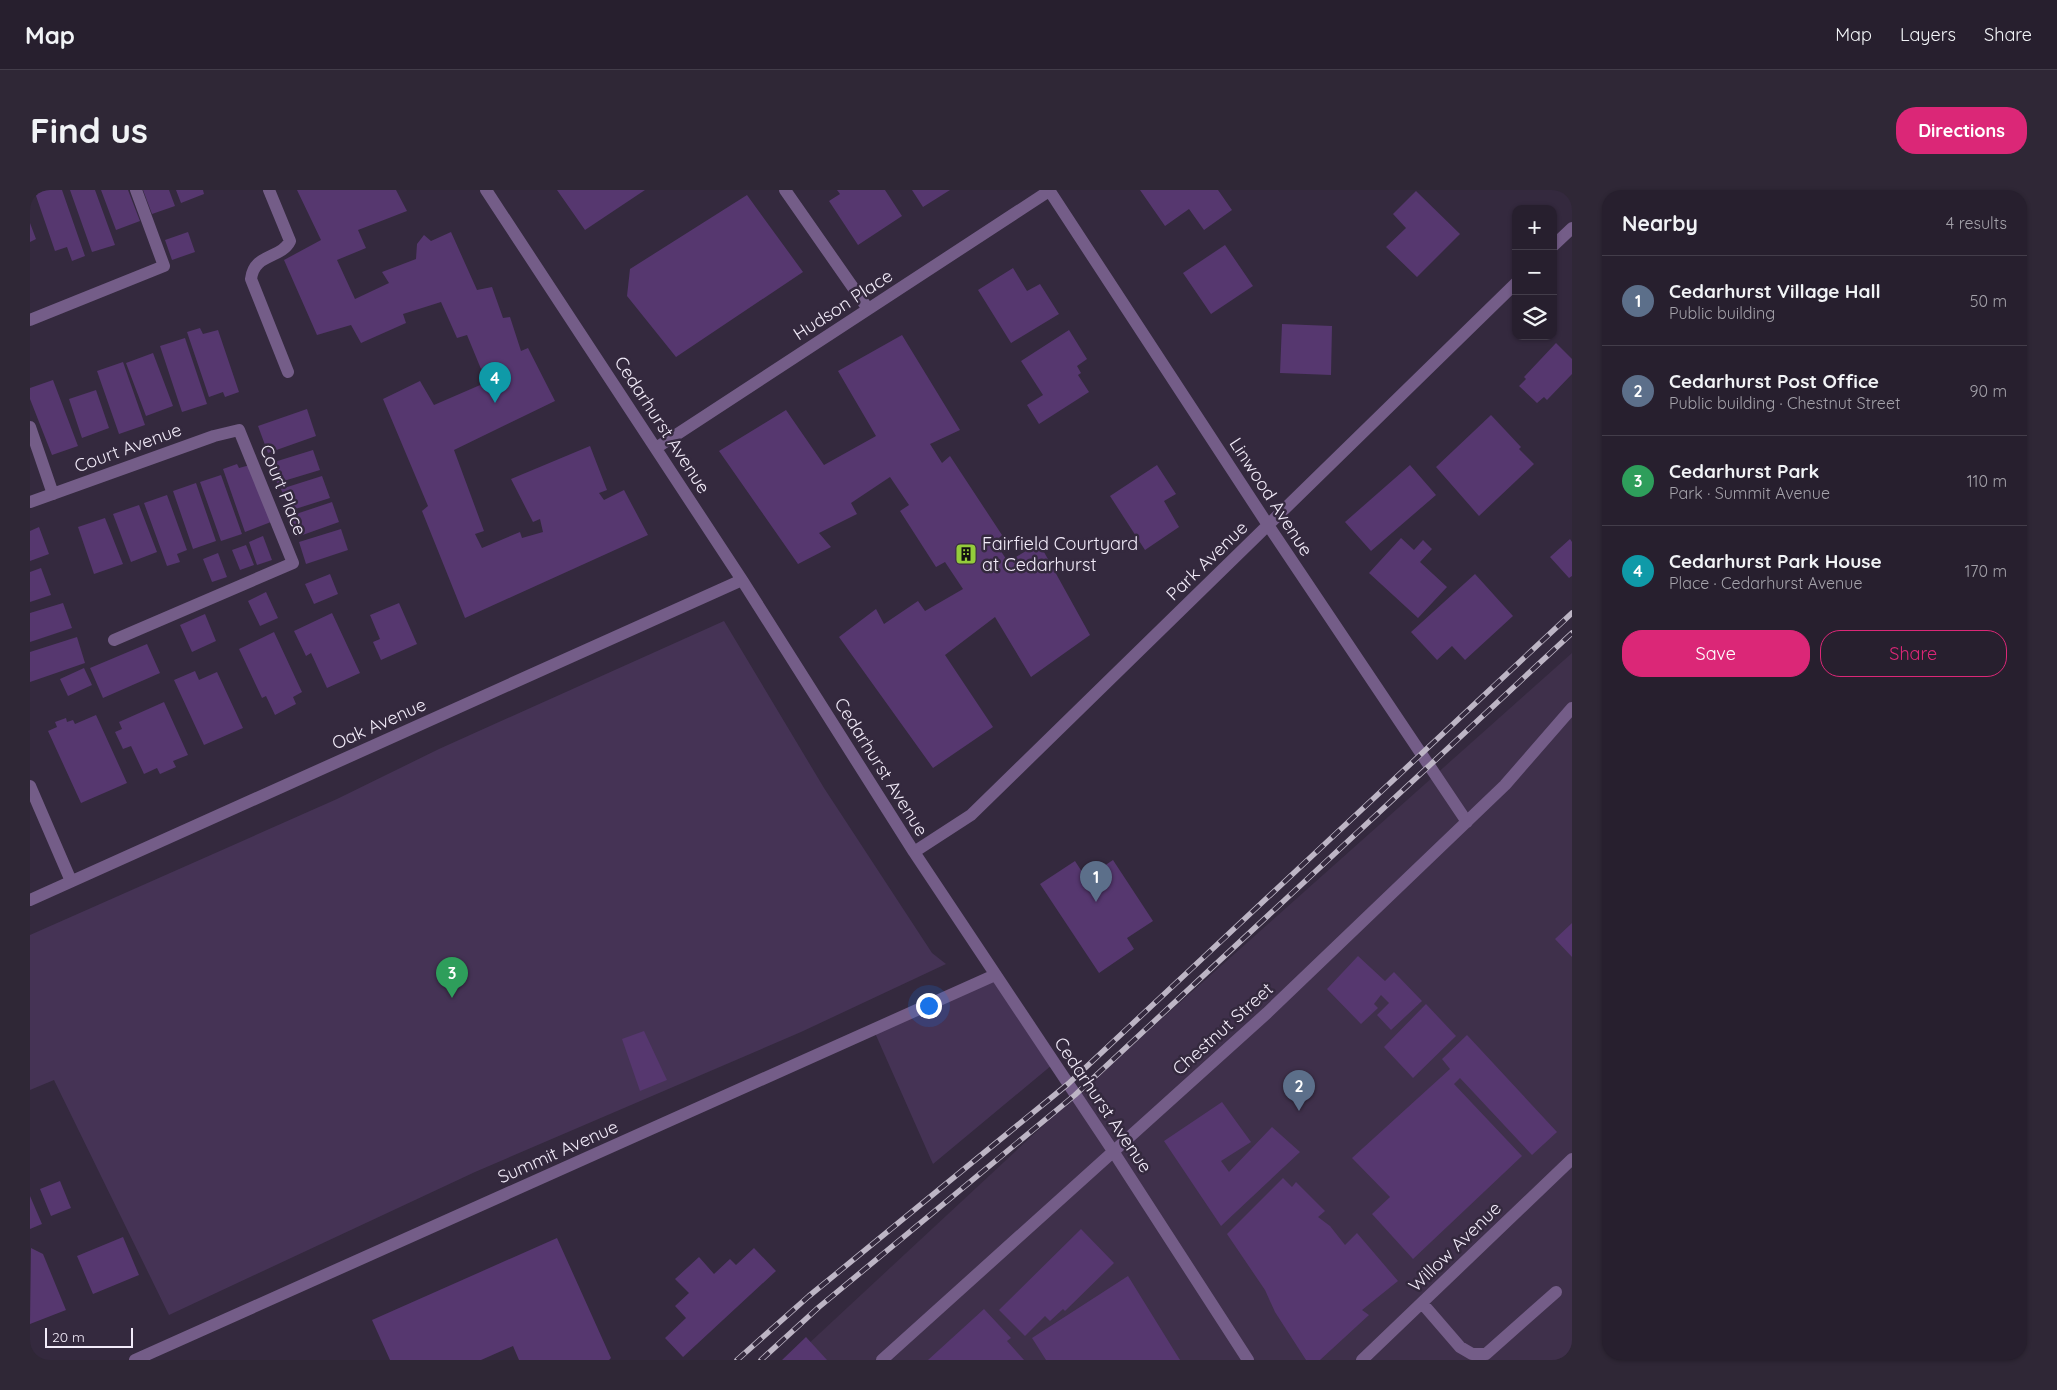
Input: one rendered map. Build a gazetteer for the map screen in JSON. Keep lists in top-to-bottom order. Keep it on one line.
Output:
{"streets":{"street":["Hudson Place","Cedarhurst Avenue","Court Avenue","Court Place","Linwood Avenue","Park Avenue","Oak Avenue","Chestnut Street","Summit Avenue","Willow Avenue"]},"crossings":[["Hudson Place","Cedarhurst Avenue"],["Hudson Place","Linwood Avenue"],["Cedarhurst Avenue","Park Avenue"],["Cedarhurst Avenue","Oak Avenue"],["Cedarhurst Avenue","Chestnut Street"],["Cedarhurst Avenue","Summit Avenue"],["Court Avenue","Court Place"],["Linwood Avenue","Park Avenue"],["Linwood Avenue","Chestnut Street"]],"places":{"building":["Fairfield Courtyard at Cedarhurst"]},"scale_bar":"20 m","page":{"header":"Map","nav":["Map","Layers","Share"],"buttons":["Directions",["Save","Share"]],"title":"Find us","heading":["Nearby","4 results"],"map_buttons":["+","−"],"list":[{"mark":"1","name":"Cedarhurst Village Hall","note":"Public building","value":"50 m"},{"mark":"2","name":"Cedarhurst Post Office","note":"Public building · Chestnut Street","value":"90 m"},{"mark":"3","name":"Cedarhurst Park","note":"Park · Summit Avenue","value":"110 m"},{"mark":"4","name":"Cedarhurst Park House","note":"Place · Cedarhurst Avenue","value":"170 m"}],"pins":["4","1","3","2"],"scale":"20 m"}}
